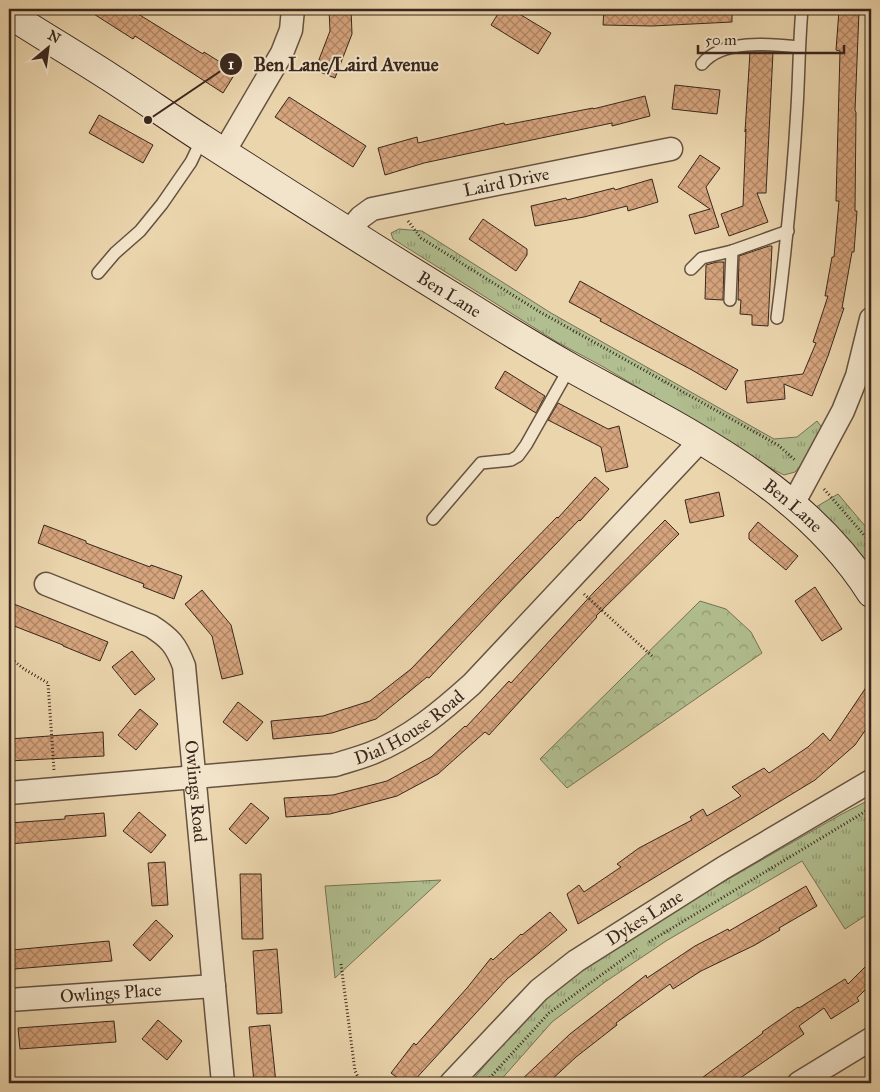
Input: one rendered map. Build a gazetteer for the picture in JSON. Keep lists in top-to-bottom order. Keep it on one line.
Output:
{"streets":{"street":["Laird Drive","Ben Lane","Dial House Road","Owlings Road","Dykes Lane","Owlings Place"]},"crossings":[["Laird Drive","Ben Lane"],["Ben Lane","Dial House Road"],["Dial House Road","Owlings Road"],["Owlings Road","Owlings Place"]],"places":["Ben Lane/Laird Avenue"],"scale_bar":"50 m","north":"top right"}
